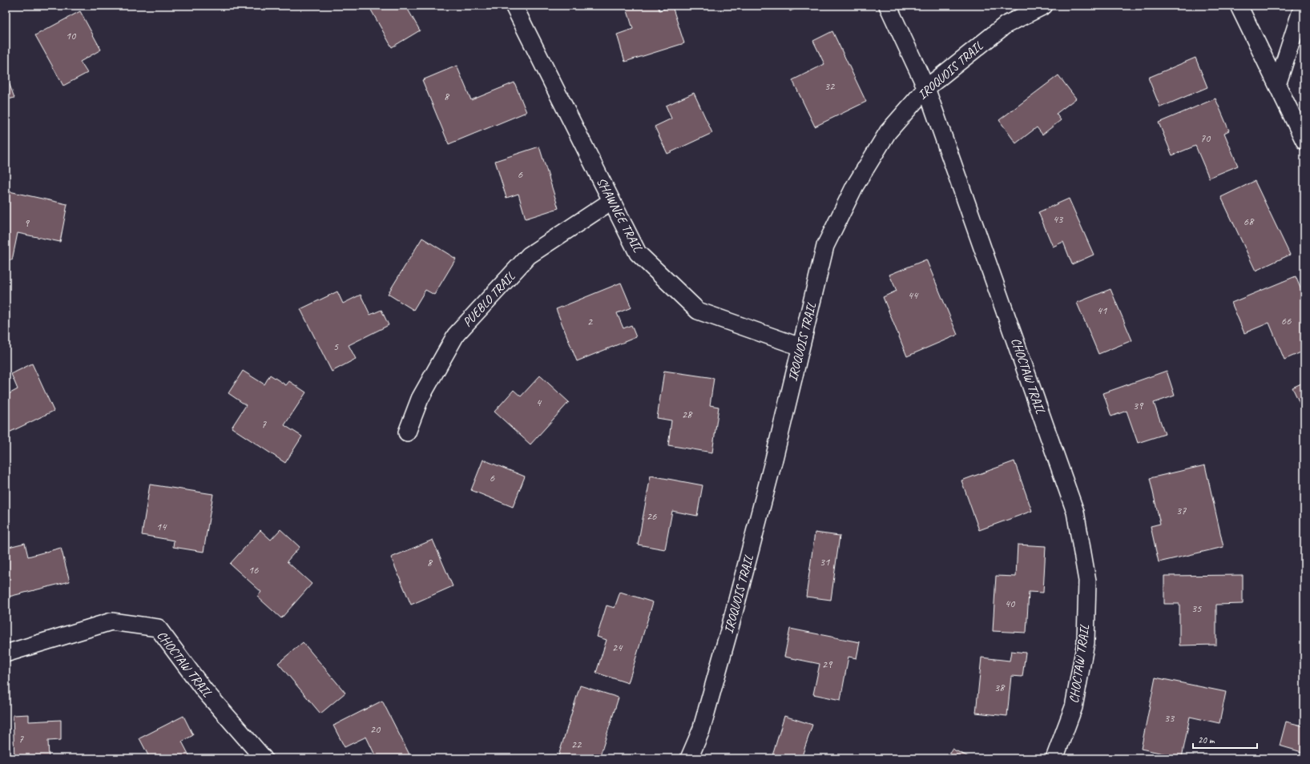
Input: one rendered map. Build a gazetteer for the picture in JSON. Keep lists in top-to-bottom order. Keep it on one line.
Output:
{"streets":{"street":["IROQUOIS TRAIL","SHAWNEE TRAIL","PUEBLO TRAIL","CHOCTAW TRAIL"]},"crossings":[["IROQUOIS TRAIL","SHAWNEE TRAIL"],["IROQUOIS TRAIL","CHOCTAW TRAIL"],["SHAWNEE TRAIL","PUEBLO TRAIL"]],"house_numbers":["10","32","8","70","6","43","68","9","44","41","66","2","5","4","39","28","7","6","37","26","14","31","8","16","40","35","24","29","38","33","20","7","22"],"scale_bar":"20 m"}
